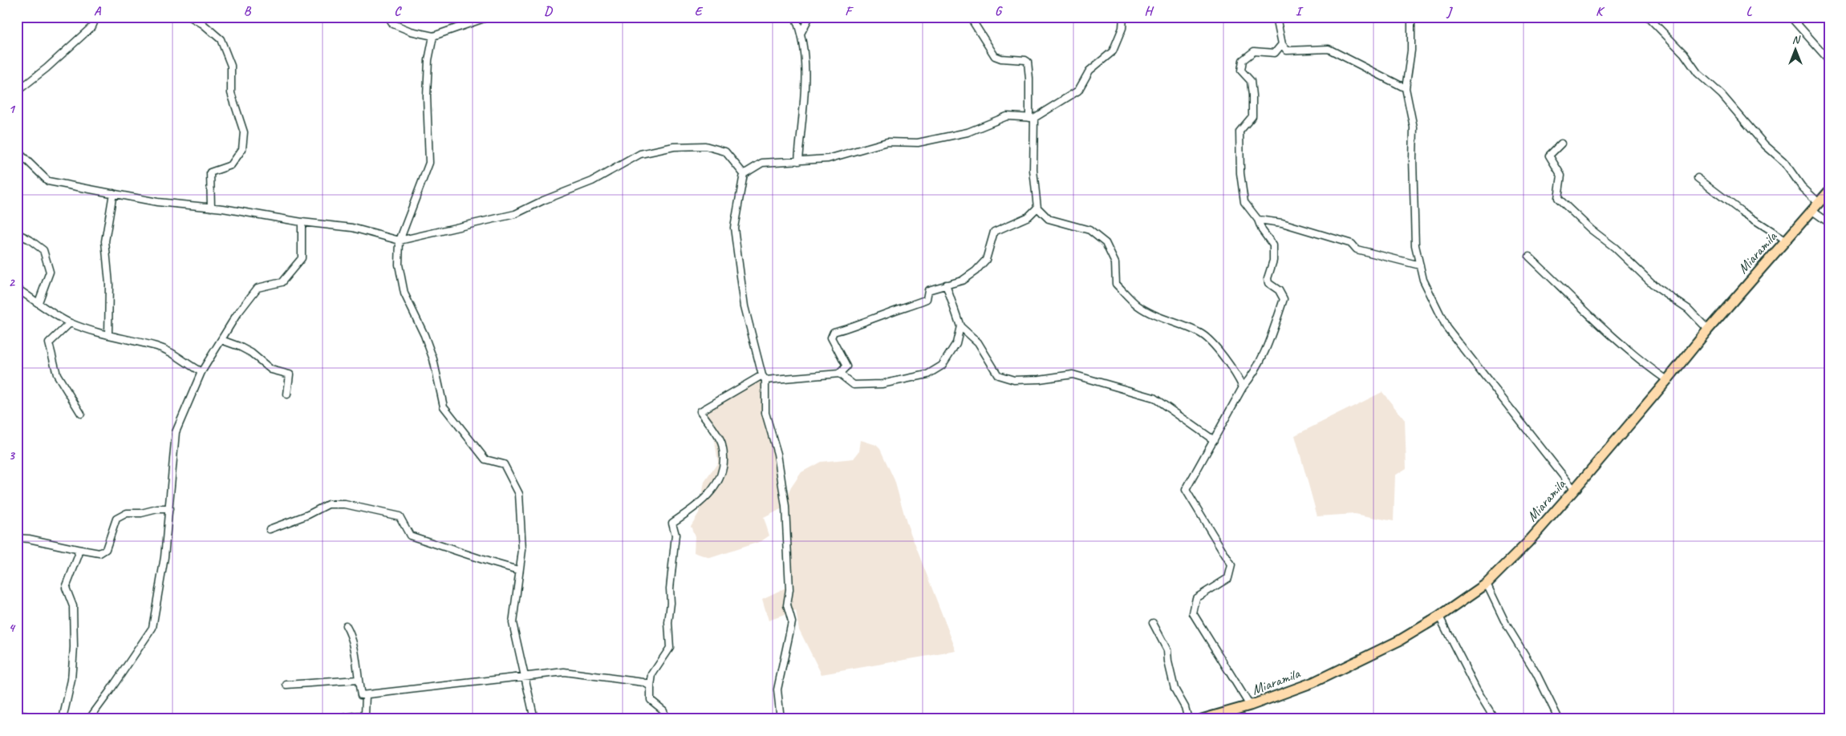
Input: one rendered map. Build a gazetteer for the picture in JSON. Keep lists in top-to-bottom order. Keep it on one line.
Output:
{"streets":{"main road":["Miaramila"]},"north":"top","grid":{"columns":["A","B","C","D","E","F","G","H","I","J","K","L"],"rows":["1","2","3","4"]}}
